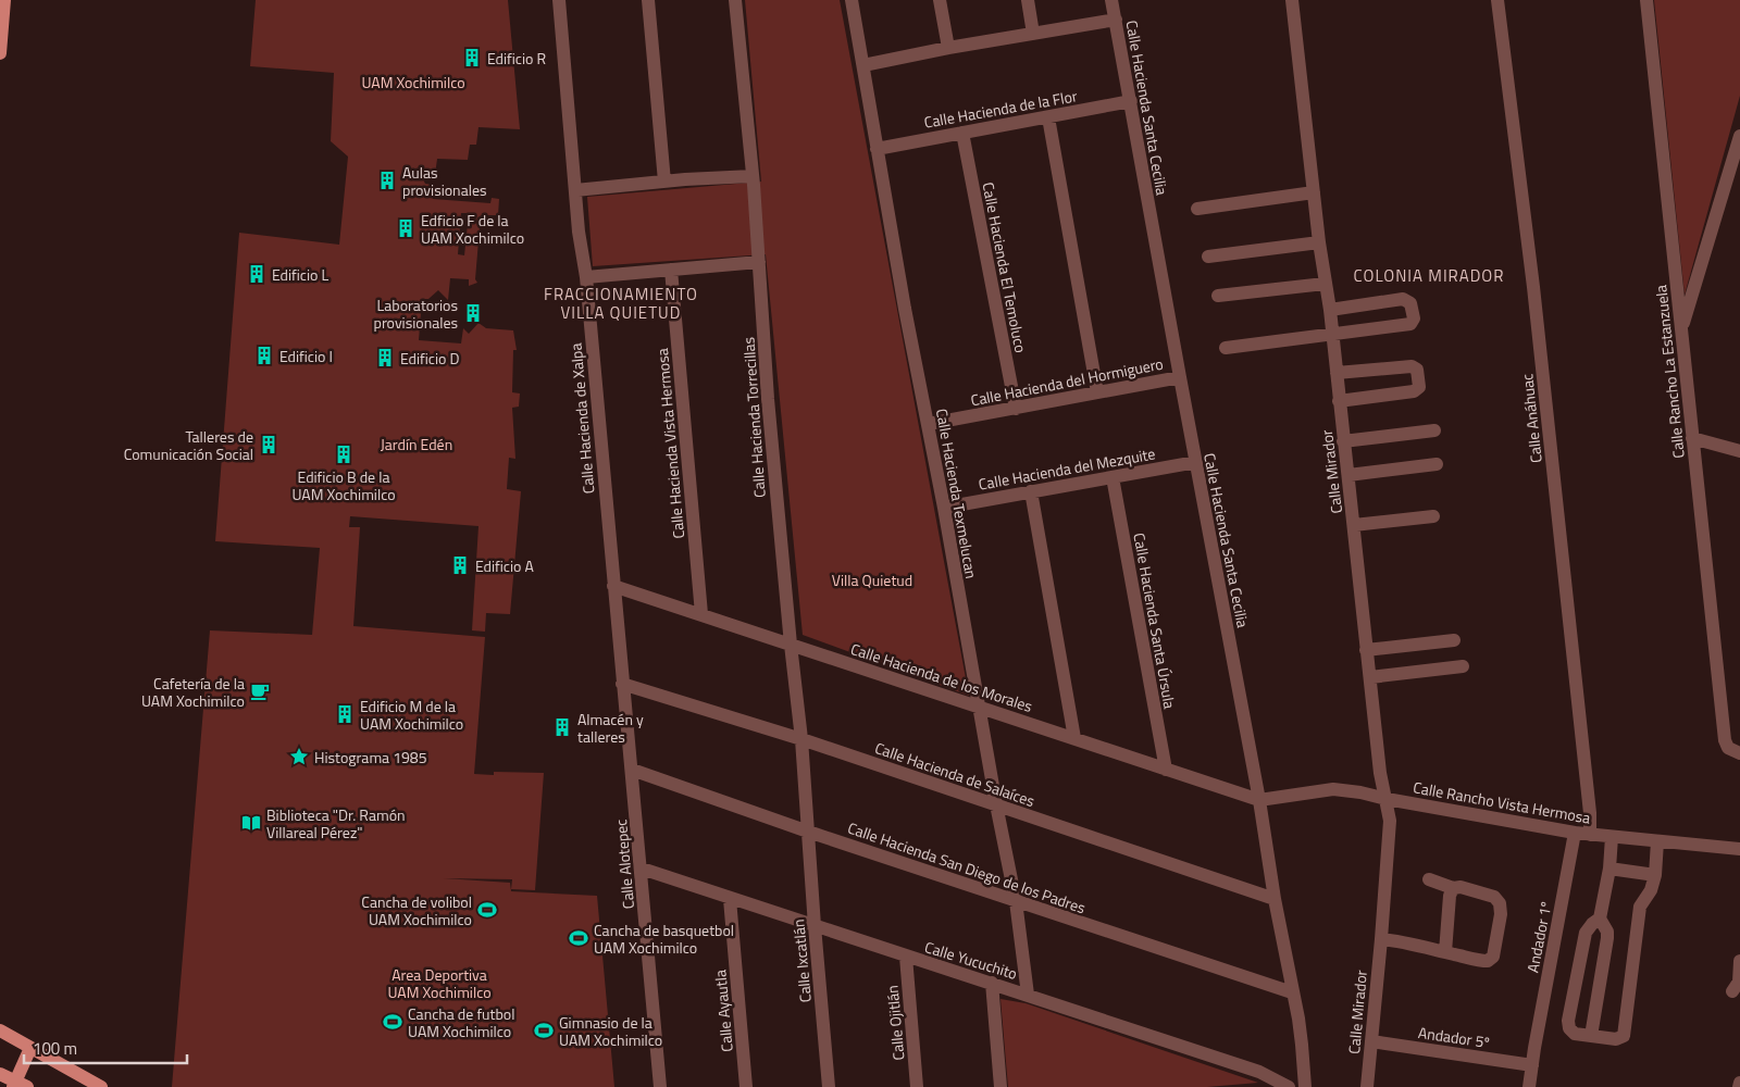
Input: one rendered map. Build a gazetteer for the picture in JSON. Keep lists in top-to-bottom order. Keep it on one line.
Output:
{"streets":{"street":["Calle Hacienda Santa Cecilia","Calle Hacienda de la Flor","Calle Hacienda El Temoluco","Calle Rancho La Estanzuela","Calle Hacienda del Hormiguero","Calle Hacienda Torrecillas","Calle Hacienda de Xalpa","Calle Anáhuac","Calle Hacienda Vista Hermosa","Calle Hacienda del Mezquite","Calle Mirador","Calle Hacienda Texmelucan","Calle Hacienda Santa Úrsula","Calle Hacienda de los Morales","Calle Hacienda de Salaíces","Calle Rancho Vista Hermosa","Calle Alotepec","Calle Hacienda San Diego de los Padres","Andador 1º","Calle Yucuchito","Calle Ixcatlán","Calle Ayautla","Calle Ojitlán","Andador 5º"]},"crossings":[["Calle Hacienda Santa Cecilia","Calle Hacienda de la Flor"],["Calle Hacienda Santa Cecilia","Calle Hacienda del Hormiguero"],["Calle Hacienda Santa Cecilia","Calle Hacienda del Mezquite"],["Calle Hacienda Santa Cecilia","Calle Hacienda de los Morales"],["Calle Hacienda Santa Cecilia","Calle Hacienda de Salaíces"],["Calle Hacienda Santa Cecilia","Calle Rancho Vista Hermosa"],["Calle Hacienda Santa Cecilia","Calle Hacienda San Diego de los Padres"],["Calle Hacienda de la Flor","Calle Hacienda El Temoluco"],["Calle Hacienda de la Flor","Calle Hacienda Texmelucan"],["Calle Hacienda El Temoluco","Calle Hacienda del Hormiguero"],["Calle Hacienda del Hormiguero","Calle Hacienda Texmelucan"],["Calle Hacienda Torrecillas","Calle Hacienda de los Morales"],["Calle Hacienda Torrecillas","Calle Hacienda de Salaíces"],["Calle Hacienda Torrecillas","Calle Hacienda San Diego de los Padres"],["Calle Hacienda Torrecillas","Calle Ixcatlán"],["Calle Hacienda de Xalpa","Calle Hacienda de los Morales"],["Calle Hacienda de Xalpa","Calle Hacienda de Salaíces"],["Calle Hacienda de Xalpa","Calle Alotepec"],["Calle Hacienda de Xalpa","Calle Hacienda San Diego de los Padres"],["Calle Anáhuac","Calle Rancho Vista Hermosa"],["Calle Hacienda Vista Hermosa","Calle Hacienda de los Morales"],["Calle Hacienda del Mezquite","Calle Hacienda Texmelucan"],["Calle Hacienda del Mezquite","Calle Hacienda Santa Úrsula"],["Calle Mirador","Calle Rancho Vista Hermosa"],["Calle Mirador","Andador 5º"],["Calle Hacienda Texmelucan","Calle Hacienda de los Morales"],["Calle Hacienda Texmelucan","Calle Hacienda de Salaíces"],["Calle Hacienda Texmelucan","Calle Hacienda San Diego de los Padres"],["Calle Hacienda Texmelucan","Calle Yucuchito"],["Calle Hacienda Santa Úrsula","Calle Hacienda de los Morales"],["Calle Hacienda de los Morales","Calle Rancho Vista Hermosa"],["Calle Rancho Vista Hermosa","Andador 1º"],["Calle Alotepec","Calle Hacienda San Diego de los Padres"],["Calle Alotepec","Calle Yucuchito"],["Calle Hacienda San Diego de los Padres","Calle Ixcatlán"],["Andador 1º","Andador 5º"],["Calle Yucuchito","Calle Ixcatlán"],["Calle Yucuchito","Calle Ayautla"],["Calle Yucuchito","Calle Ojitlán"]],"districts":["COLONIA MIRADOR","FRACCIONAMIENTO VILLA QUIETUD"],"parks":["UAM Xochimilco","Jardín Edén","Villa Quietud","Area Deportiva UAM Xochimilco"],"places":{"building":["Edificio R","Aulas provisionales","Edficio F de la UAM Xochimilco","Edificio L","Laboratorios provisionales","Edificio I","Edificio D","Talleres de Comunicación Social","Edificio B de la UAM Xochimilco","Edificio A","Edificio M de la UAM Xochimilco","Almacén y talleres"],"cafe":["Cafetería de la UAM Xochimilco"],"place":["Histograma 1985"],"library":["Biblioteca \"Dr. Ramón Villareal Pérez\""],"sports":["Cancha de volibol UAM Xochimilco","Cancha de basquetbol UAM Xochimilco","Cancha de futbol UAM Xochimilco","Gimnasio de la UAM Xochimilco"]},"scale_bar":"100 m"}
